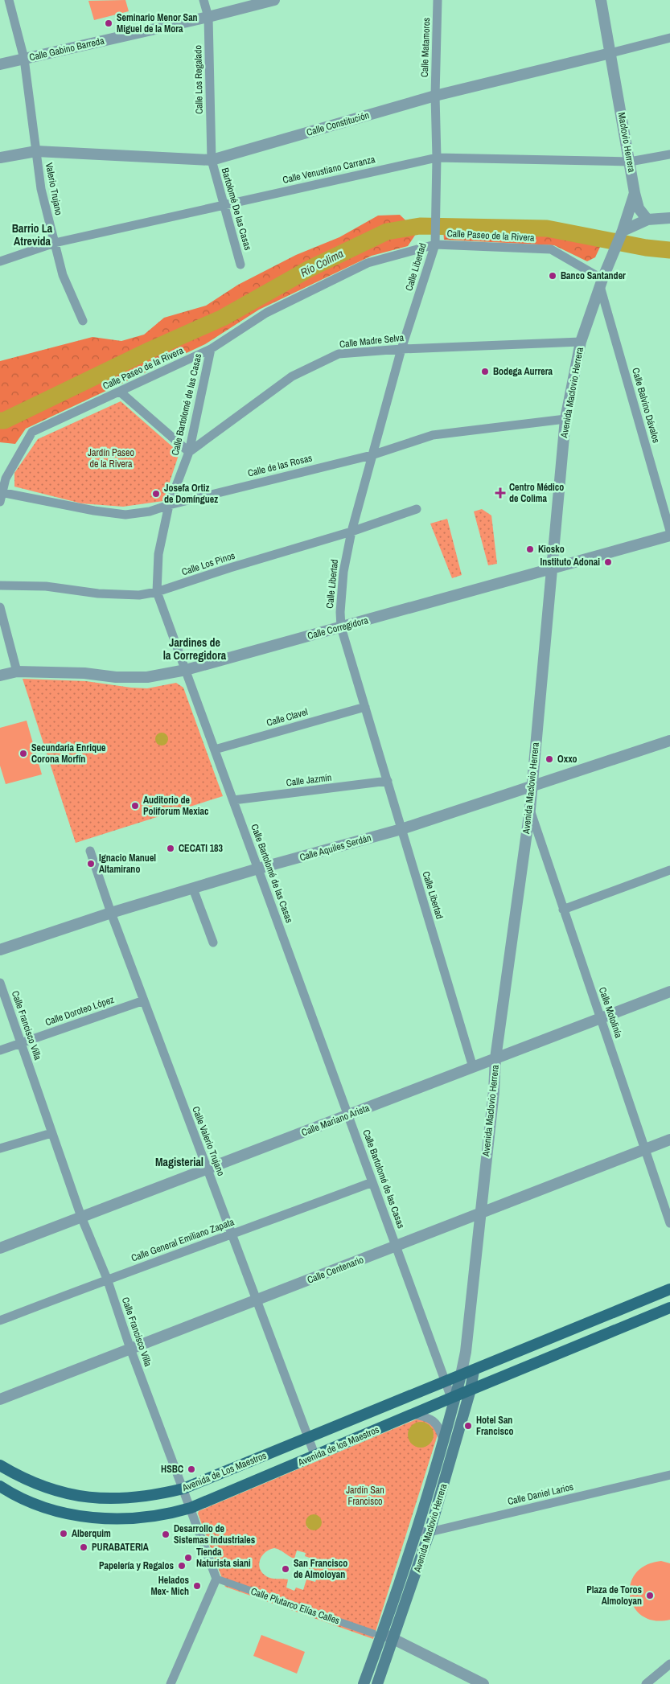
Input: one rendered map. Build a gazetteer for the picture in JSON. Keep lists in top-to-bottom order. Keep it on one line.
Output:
{"streets":{"main road":["Avenida Maclovio Herrera","Avenida de los Maestros","Avenida de Los Maestros"],"street":["Calle Matamoros","Calle Gabino Barreda","Calle Los Regalado","Calle Constitución","Maclovio Herrera","Calle Venustiano Carranza","Valerio Trujano","Bartolomé De las Casas","Calle Paseo de la Rivera","Calle Libertad","Calle Madre Selva","Calle Bartolomé de las Casas","Calle Balvino Dávalos","Calle de las Rosas","Calle Los Pinos","Calle Corregidora","Calle Clavel","Calle Jazmín","Calle Aquiles Serdán","Calle Doroteo López","Calle Motolinía","Calle Francisco Villa","Calle Mariano Arista","Calle Valerio Trujano","Calle General Emiliano Zapata","Calle Centenario","Calle Daniel Larios","Calle Plutarco Elías Calles"]},"crossings":[["Calle Matamoros","Calle Constitución"],["Calle Matamoros","Calle Libertad"],["Calle Gabino Barreda","Calle Los Regalado"],["Calle Gabino Barreda","Valerio Trujano"],["Calle Los Regalado","Calle Constitución"],["Calle Los Regalado","Bartolomé De las Casas"],["Calle Constitución","Maclovio Herrera"],["Calle Constitución","Valerio Trujano"],["Calle Constitución","Bartolomé De las Casas"],["Calle Constitución","Calle Libertad"],["Maclovio Herrera","Calle Venustiano Carranza"],["Maclovio Herrera","Avenida Maclovio Herrera"],["Calle Venustiano Carranza","Valerio Trujano"],["Calle Venustiano Carranza","Bartolomé De las Casas"],["Calle Venustiano Carranza","Calle Libertad"],["Calle Paseo de la Rivera","Calle Libertad"],["Calle Paseo de la Rivera","Avenida Maclovio Herrera"],["Calle Paseo de la Rivera","Calle Bartolomé de las Casas"],["Calle Paseo de la Rivera","Calle Balvino Dávalos"],["Calle Paseo de la Rivera","Calle de las Rosas"],["Calle Libertad","Calle Madre Selva"],["Calle Libertad","Calle de las Rosas"],["Calle Libertad","Calle Los Pinos"],["Calle Libertad","Calle Corregidora"],["Calle Libertad","Calle Clavel"],["Calle Libertad","Calle Jazmín"],["Calle Libertad","Calle Aquiles Serdán"],["Calle Libertad","Calle Mariano Arista"],["Calle Madre Selva","Avenida Maclovio Herrera"],["Calle Madre Selva","Calle Bartolomé de las Casas"],["Avenida Maclovio Herrera","Calle Bartolomé de las Casas"],["Avenida Maclovio Herrera","Calle Balvino Dávalos"],["Avenida Maclovio Herrera","Calle de las Rosas"],["Avenida Maclovio Herrera","Calle Corregidora"],["Avenida Maclovio Herrera","Calle Aquiles Serdán"],["Avenida Maclovio Herrera","Calle Motolinía"],["Avenida Maclovio Herrera","Calle Mariano Arista"],["Avenida Maclovio Herrera","Calle Centenario"],["Avenida Maclovio Herrera","Avenida de los Maestros"],["Avenida Maclovio Herrera","Calle Daniel Larios"],["Avenida Maclovio Herrera","Calle Plutarco Elías Calles"],["Calle Bartolomé de las Casas","Calle de las Rosas"],["Calle Bartolomé de las Casas","Calle Los Pinos"],["Calle Bartolomé de las Casas","Calle Corregidora"],["Calle Bartolomé de las Casas","Calle Clavel"],["Calle Bartolomé de las Casas","Calle Jazmín"],["Calle Bartolomé de las Casas","Calle Aquiles Serdán"],["Calle Bartolomé de las Casas","Calle Mariano Arista"],["Calle Bartolomé de las Casas","Calle General Emiliano Zapata"],["Calle Bartolomé de las Casas","Calle Centenario"],["Calle Bartolomé de las Casas","Avenida de los Maestros"],["Calle Aquiles Serdán","Calle Valerio Trujano"],["Calle Doroteo López","Calle Francisco Villa"],["Calle Doroteo López","Calle Valerio Trujano"],["Calle Motolinía","Calle Mariano Arista"],["Calle Motolinía","Calle Centenario"],["Calle Francisco Villa","Calle Mariano Arista"],["Calle Francisco Villa","Calle General Emiliano Zapata"],["Calle Francisco Villa","Calle Centenario"],["Calle Francisco Villa","Avenida de los Maestros"],["Calle Francisco Villa","Avenida de Los Maestros"],["Calle Francisco Villa","Calle Plutarco Elías Calles"],["Calle Mariano Arista","Calle Valerio Trujano"],["Calle Valerio Trujano","Calle General Emiliano Zapata"],["Calle Valerio Trujano","Calle Centenario"],["Calle Valerio Trujano","Avenida de los Maestros"],["Calle Valerio Trujano","Avenida de Los Maestros"],["Avenida de los Maestros","Avenida de Los Maestros"]],"districts":["Barrio La Atrevida","Jardines de la Corregidora","Magisterial"],"water":["Río Colima"],"parks":["Jardín Paseo de la Rivera","Jardín San Francisco"],"places":{"other":["Seminario Menor San Miguel de la Mora","Banco Santander","Bodega Aurrera","Josefa Ortiz de Domínguez","Kiosko","Instituto Adonai","Secundaria Enrique Corona Morfín","Oxxo","Auditorio de Poliforum Mexiac","CECATI 183","Ignacio Manuel Altamirano","Hotel San Francisco","HSBC","Alberquim","Desarrollo de Sistemas Industriales","PURABATERIA","Tienda Naturista siani","Papelería y Regalos","San Francisco de Almoloyan","Helados Mex- Mich","Plaza de Toros Almoloyan"],"health":["Centro Médico de Colima"]}}
